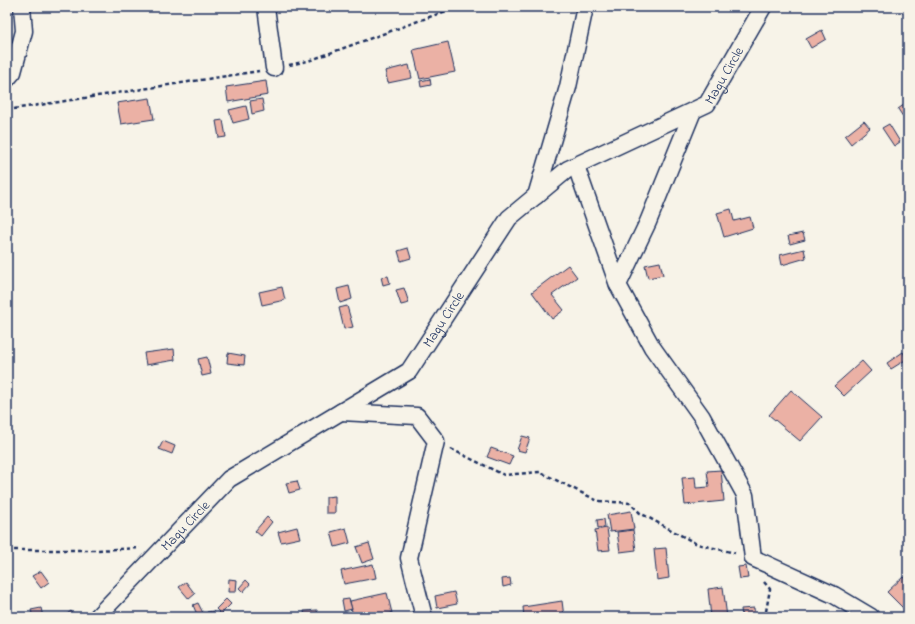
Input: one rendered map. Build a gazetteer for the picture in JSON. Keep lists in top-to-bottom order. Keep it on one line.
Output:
{"streets":{"street":["Magu Circle"]}}
